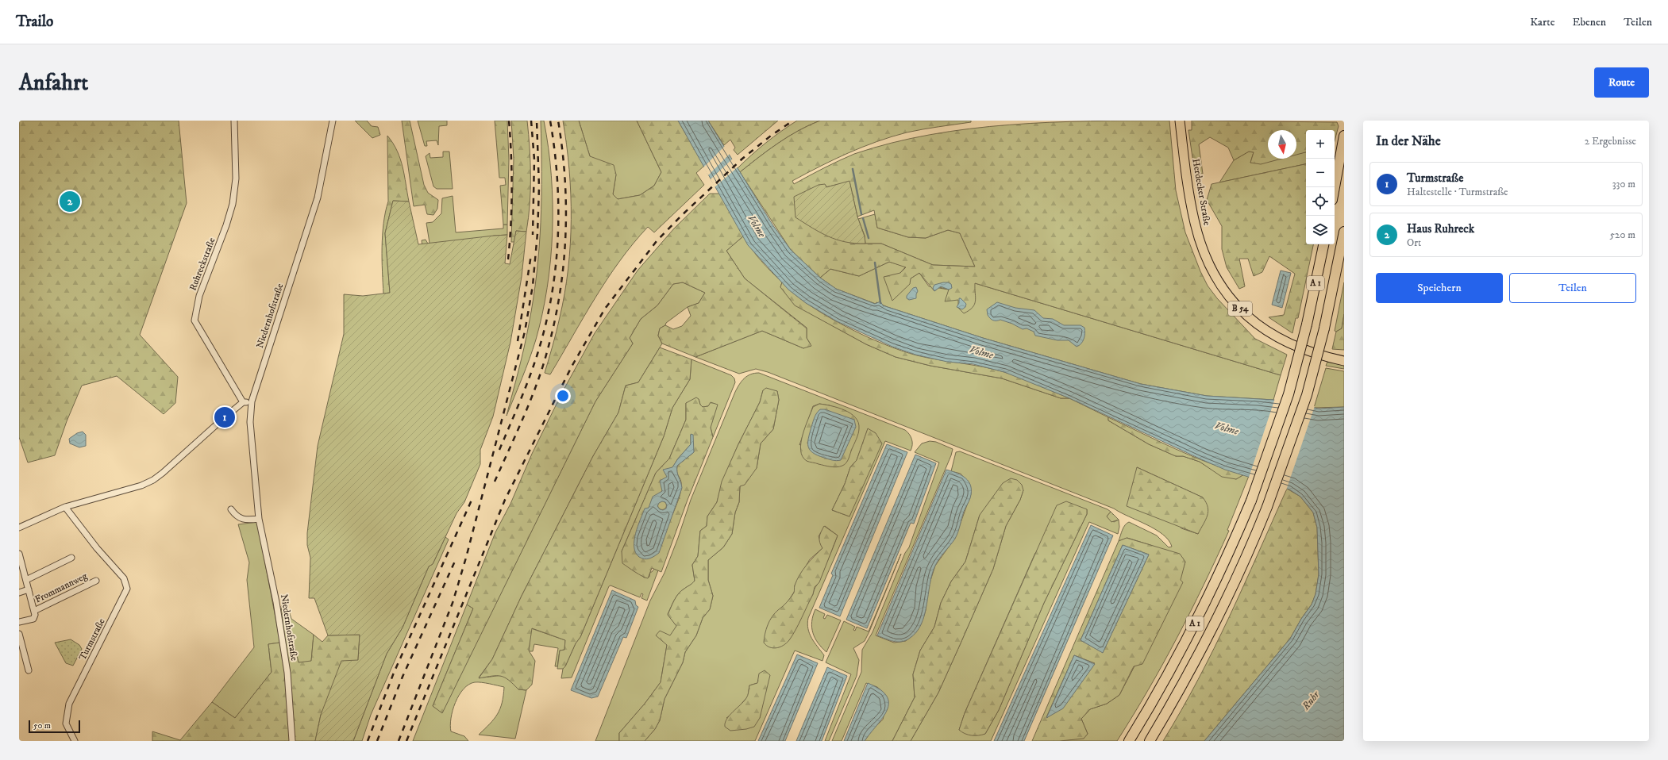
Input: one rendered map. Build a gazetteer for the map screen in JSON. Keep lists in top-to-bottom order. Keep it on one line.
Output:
{"streets":{"highway":["A 1"],"main road":["Herdecker Straße","B 54"],"street":["Ruhreckstraße","Niedernhofstraße","Frommannweg","Turmstraße"]},"water":["Volme","Ruhr"],"scale_bar":"50 m","north":"bottom","page":{"header":"Trailo","nav":["Karte","Ebenen","Teilen"],"buttons":["Route",["Speichern","Teilen"]],"title":"Anfahrt","heading":["In der Nähe","2 Ergebnisse"],"map_buttons":["+","−"],"list":[{"mark":"1","name":"Turmstraße","note":"Haltestelle · Turmstraße","value":"330 m"},{"mark":"2","name":"Haus Ruhreck","note":"Ort","value":"520 m"}],"pins":["2","1"],"scale":"50 m"}}
